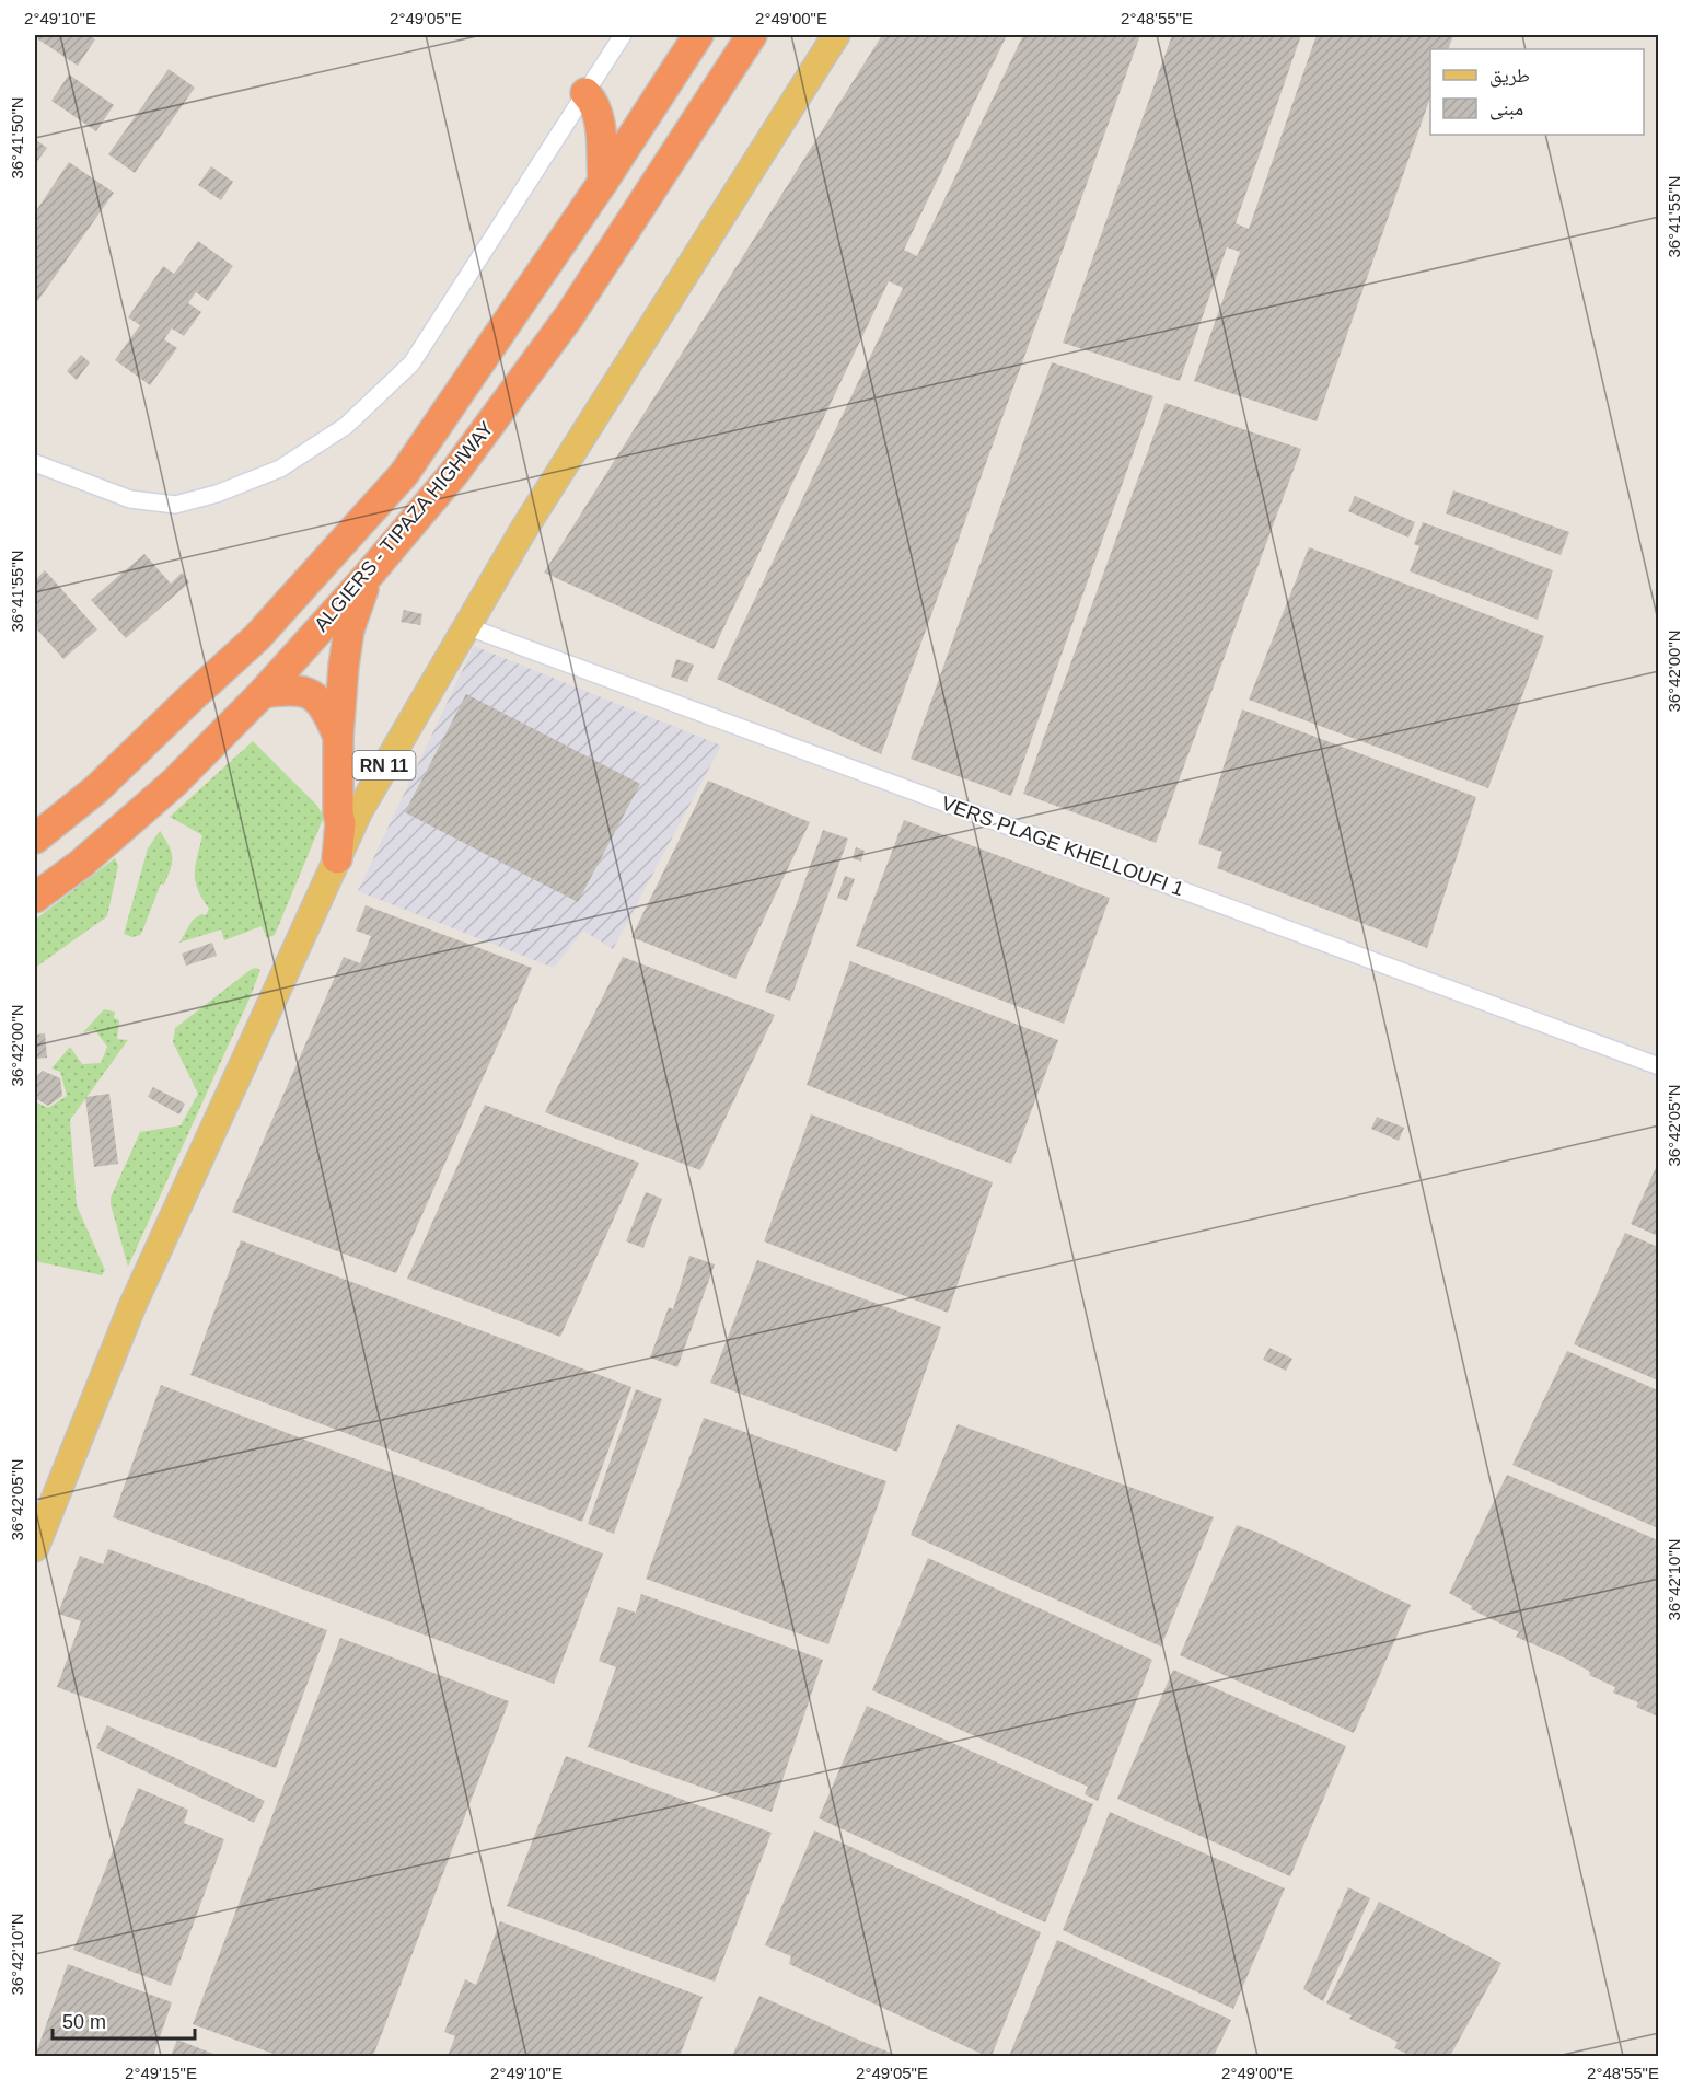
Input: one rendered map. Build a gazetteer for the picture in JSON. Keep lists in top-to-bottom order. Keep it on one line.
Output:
{"streets":{"highway":["ALGIERS - TIPAZA HIGHWAY"],"main road":["RN 11"],"street":["VERS PLAGE KHELLOUFI 1"]},"crossings":[["RN 11","VERS PLAGE KHELLOUFI 1"]],"legend":["طريق","مبنى"],"scale_bar":"50 m","coordinates":["2°49'10\"E","2°49'05\"E","2°49'00\"E","2°48'55\"E","36°41'50\"N","36°41'55\"N","36°42'00\"N","36°42'05\"N","36°42'10\"N","2°49'15\"E"]}
